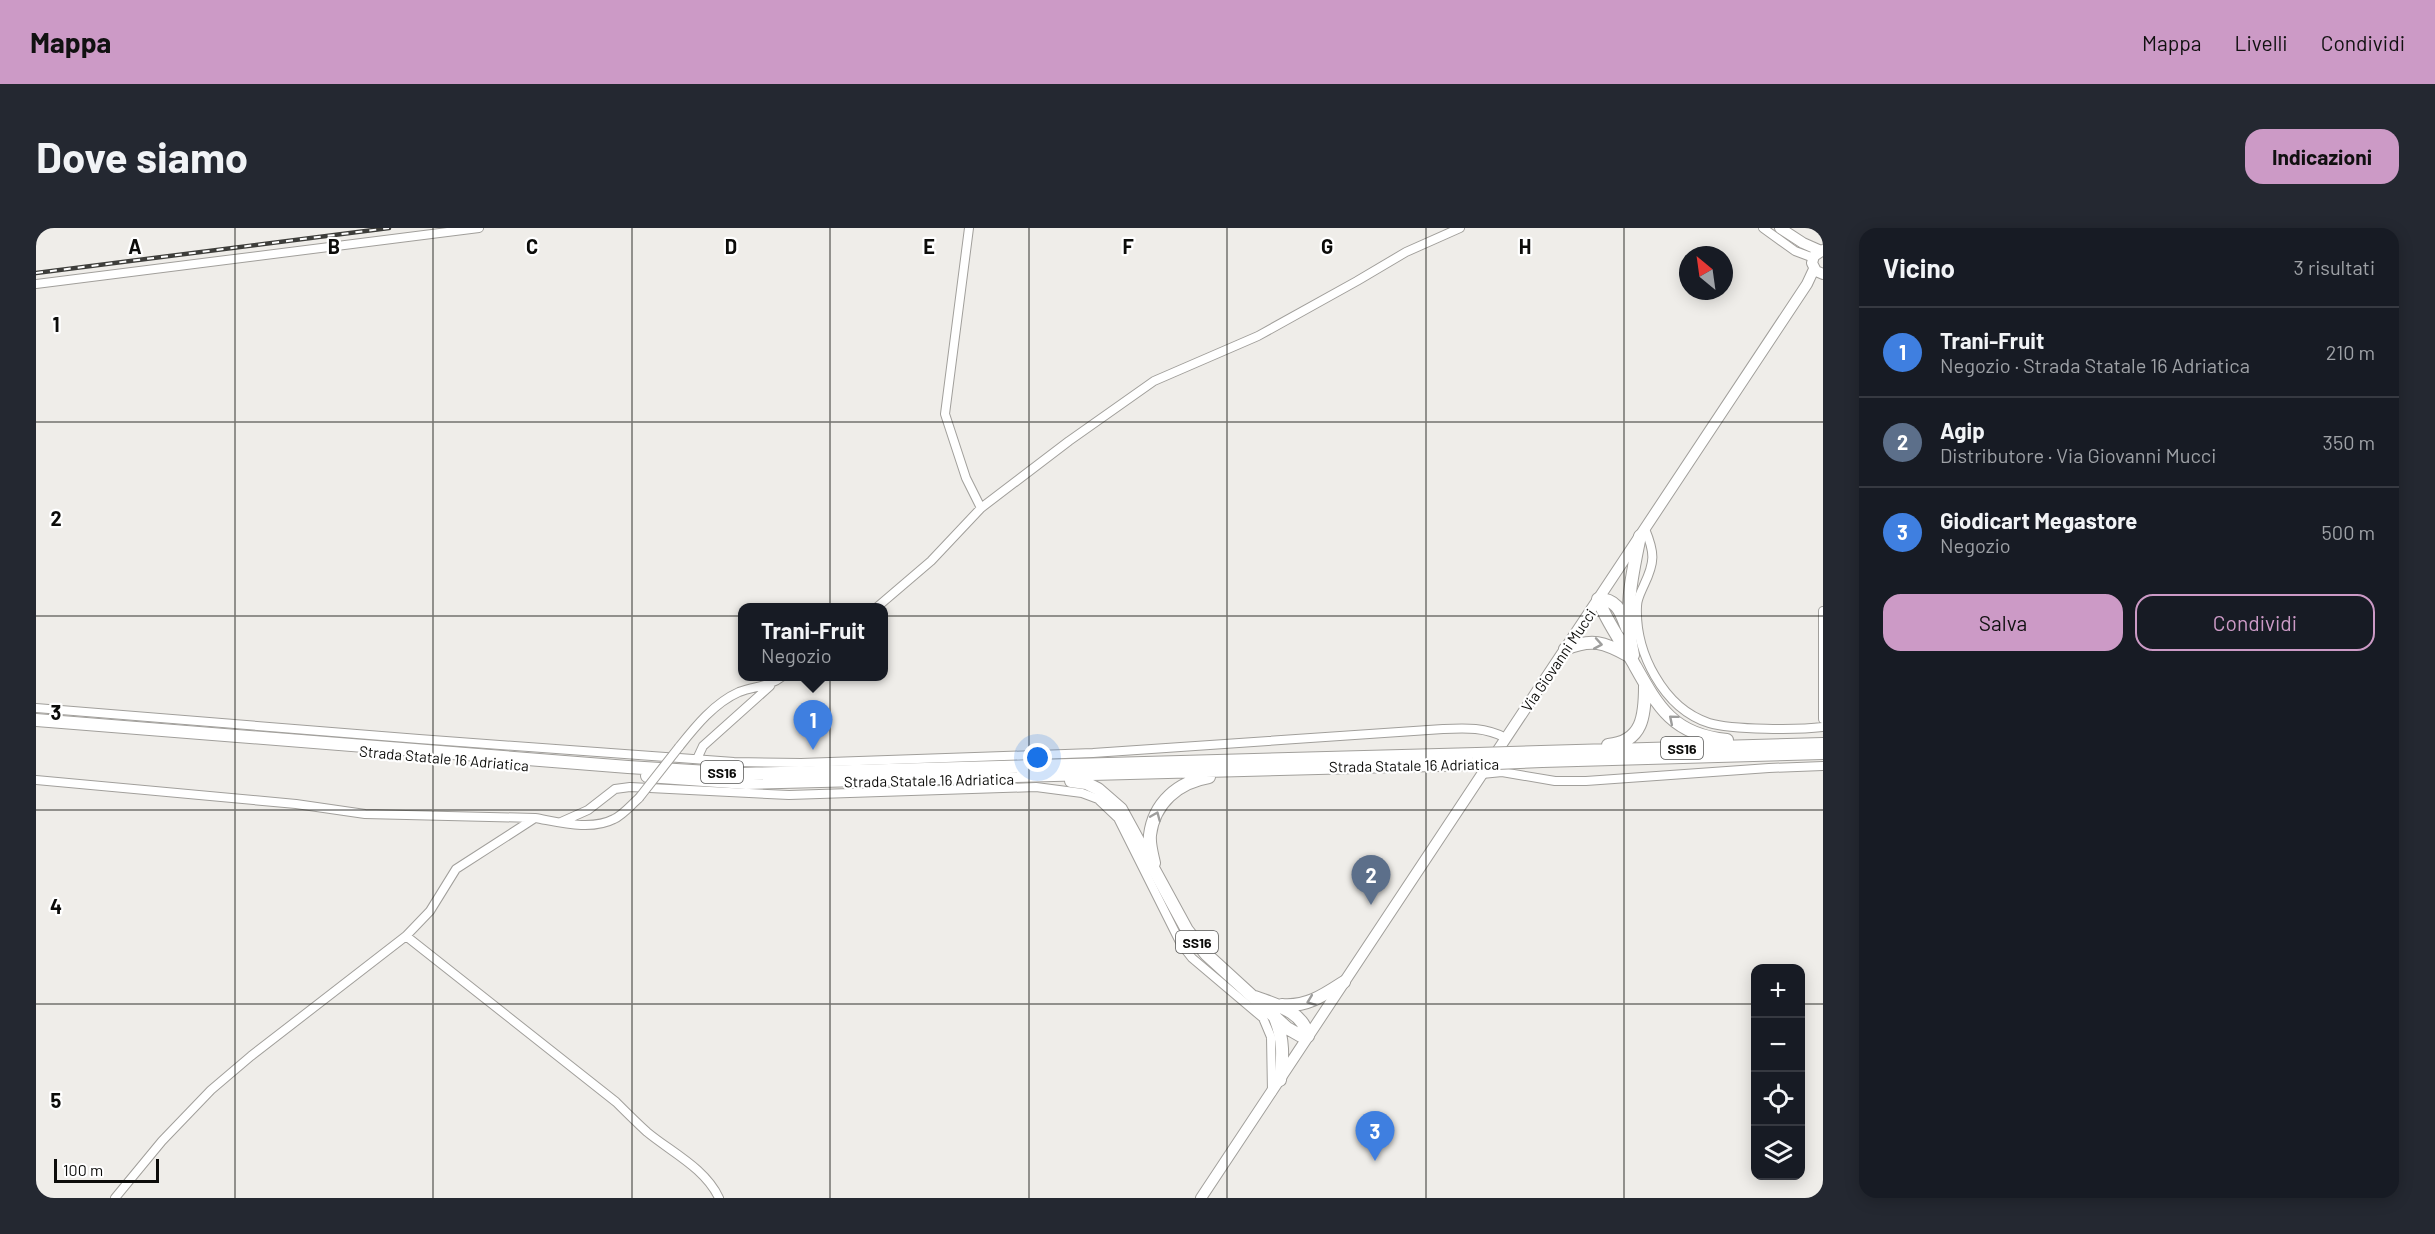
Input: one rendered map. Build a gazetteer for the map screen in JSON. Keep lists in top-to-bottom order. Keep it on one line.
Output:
{"streets":{"highway":["SS16","Strada Statale 16 Adriatica"],"main road":["Via Giovanni Mucci"]},"crossings":[["Via Giovanni Mucci","SS16"],["SS16","Strada Statale 16 Adriatica"]],"scale_bar":"100 m","north":"top left","page":{"header":"Mappa","nav":["Mappa","Livelli","Condividi"],"buttons":["Indicazioni",["Salva","Condividi"]],"title":"Dove siamo","heading":["Vicino","3 risultati"],"list":[{"mark":"1","name":"Trani-Fruit","note":"Negozio · Strada Statale 16 Adriatica","value":"210 m"},{"mark":"2","name":"Agip","note":"Distributore · Via Giovanni Mucci","value":"350 m"},{"mark":"3","name":"Giodicart Megastore","note":"Negozio","value":"500 m"}],"popup":["Trani-Fruit","Negozio"],"pins":["1","2","3"],"map_buttons":["+","−"],"scale":"100 m"},"grid":{"columns":["A","B","C","D","E","F","G","H"],"rows":["1","2","3","4","5"]}}
